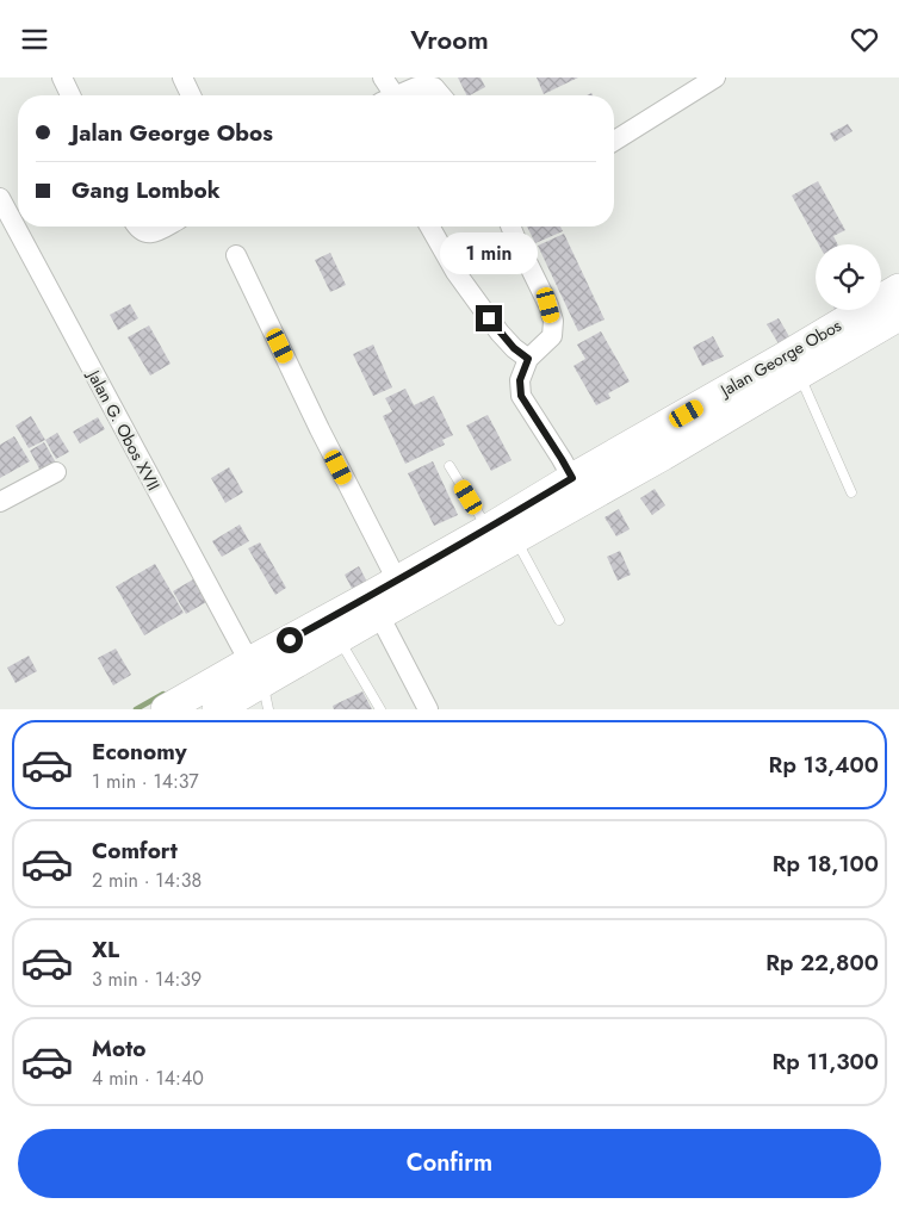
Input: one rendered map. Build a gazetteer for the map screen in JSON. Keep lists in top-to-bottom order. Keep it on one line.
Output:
{"streets":{"main road":["Jalan George Obos"],"street":["Jalan G. Obos XVII"]},"crossings":[["Jalan George Obos","Jalan G. Obos XVII"]],"page":{"header":"Vroom","banner":["Jalan George Obos","Gang Lombok"],"bubble":"1 min","list":[{"name":"Economy","note":"1 min · 14:37","value":"Rp 13,400"},{"name":"Comfort","note":"2 min · 14:38","value":"Rp 18,100"},{"name":"XL","note":"3 min · 14:39","value":"Rp 22,800"},{"name":"Moto","note":"4 min · 14:40","value":"Rp 11,300"}],"buttons":"Confirm"}}
